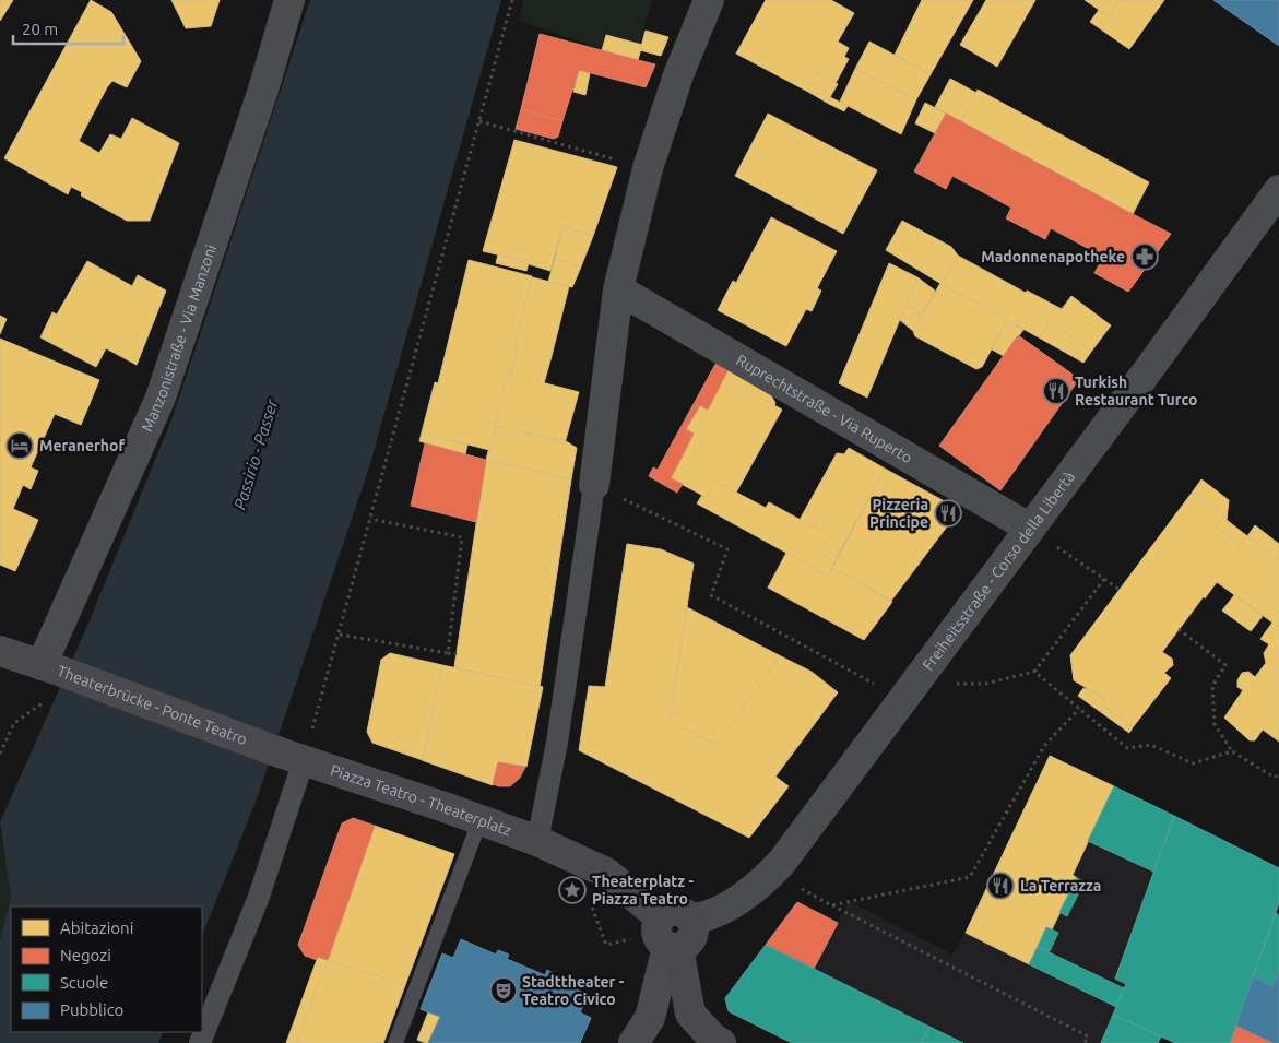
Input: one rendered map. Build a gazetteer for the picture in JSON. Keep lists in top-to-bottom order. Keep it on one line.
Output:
{"streets":{"main road":["Theaterbrücke - Ponte Teatro","Piazza Teatro - Theaterplatz"],"street":["Manzonistraße - Via Manzoni","Ruprechtstraße - Via Ruperto","Freiheitsstraße - Corso della Libertà"]},"crossings":[["Manzonistraße - Via Manzoni","Theaterbrücke - Ponte Teatro"],["Ruprechtstraße - Via Ruperto","Freiheitsstraße - Corso della Libertà"],["Theaterbrücke - Ponte Teatro","Piazza Teatro - Theaterplatz"]],"water":["Passirio - Passer"],"places":{"pharmacy":["Madonnenapotheke"],"restaurant":["Turkish Restaurant Turco","Pizzeria Principe","La Terrazza"],"hotel":["Meranerhof"],"place":["Theaterplatz - Piazza Teatro"],"theatre":["Stadttheater - Teatro Civico"]},"legend":["Abitazioni","Negozi","Scuole","Pubblico"],"scale_bar":"20 m"}
